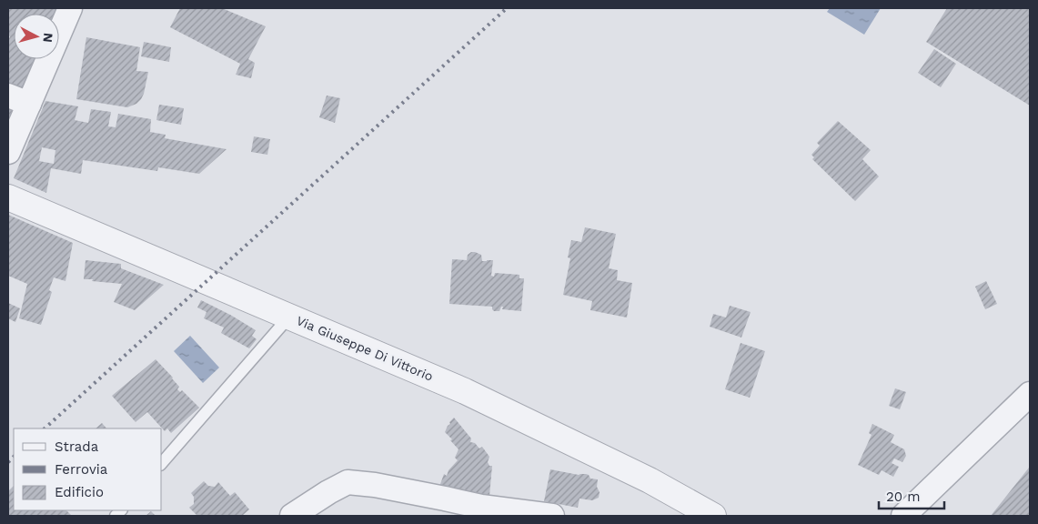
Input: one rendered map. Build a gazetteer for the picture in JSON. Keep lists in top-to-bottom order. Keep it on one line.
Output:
{"streets":{"street":["Via Giuseppe Di Vittorio"]},"legend":["Strada","Ferrovia","Edificio"],"scale_bar":"20 m","north":"right"}
